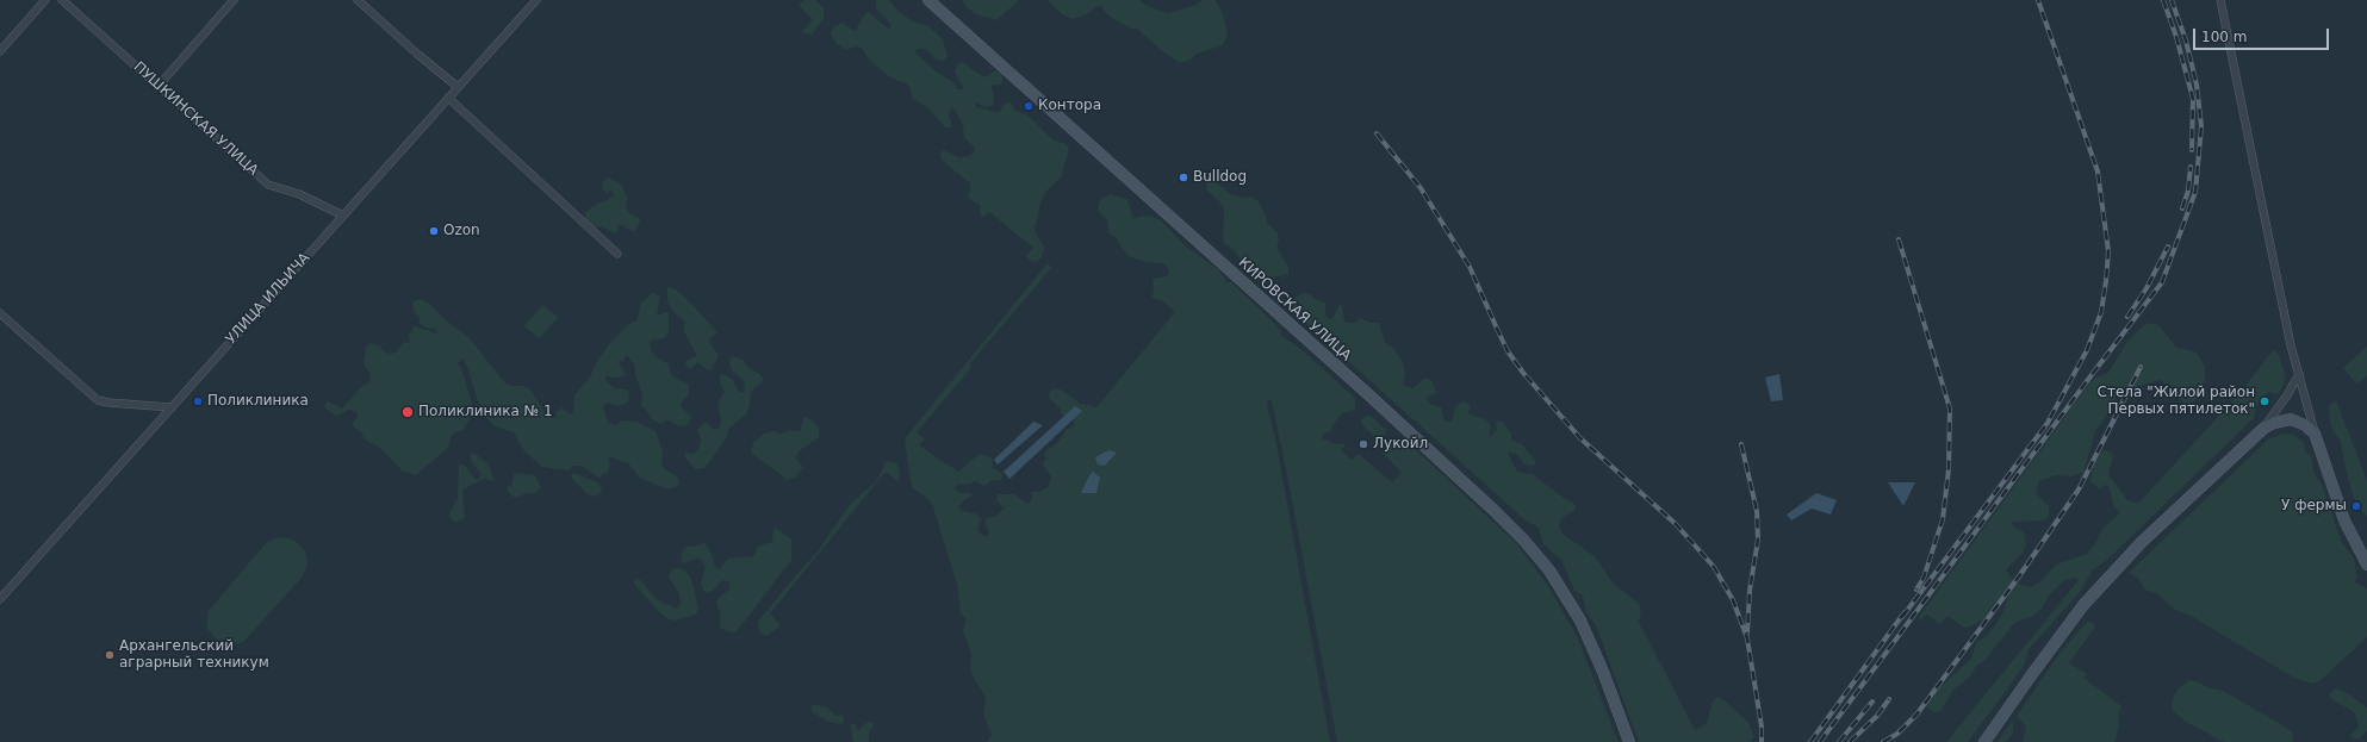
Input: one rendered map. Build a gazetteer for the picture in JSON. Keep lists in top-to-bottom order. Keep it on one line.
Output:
{"streets":{"main road":["КИРОВСКАЯ УЛИЦА"],"street":["ПУШКИНСКАЯ УЛИЦА","УЛИЦА ИЛЬИЧА"]},"crossings":[["ПУШКИНСКАЯ УЛИЦА","УЛИЦА ИЛЬИЧА"]],"places":["Контора","Bulldog","Ozon","Поликлиника","Стела \"Жилой район Первых пятилеток\"","Поликлиника № 1","Лукойл","У фермы","Архангельский аграрный техникум"],"scale_bar":"100 m"}
